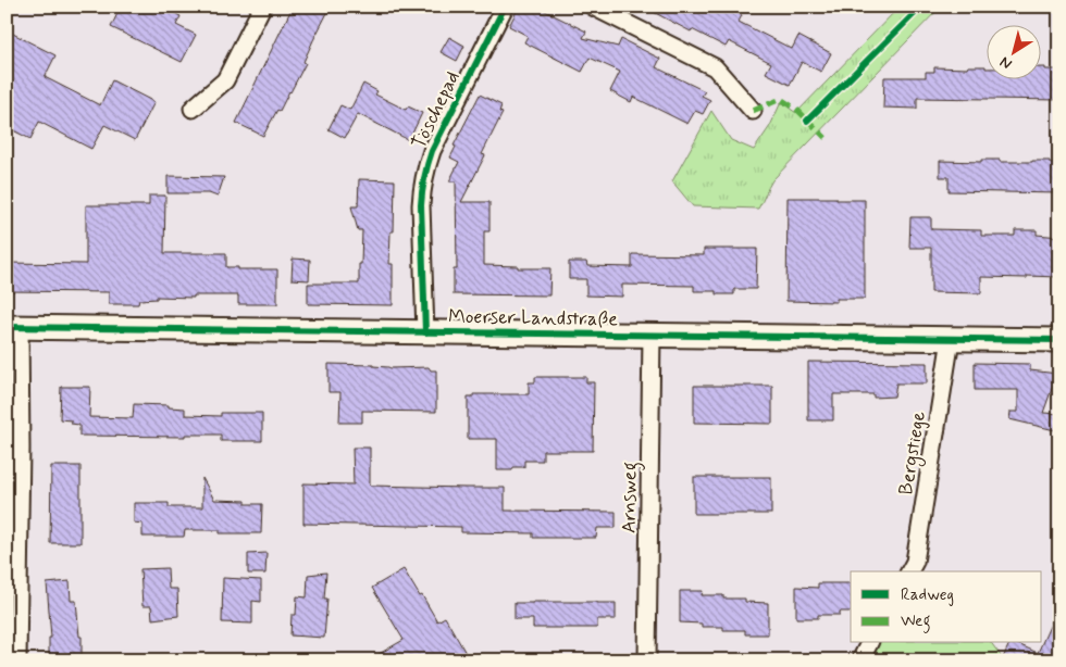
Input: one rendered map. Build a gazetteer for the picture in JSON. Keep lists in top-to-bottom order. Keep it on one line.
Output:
{"streets":{"main road":["Moerser Landstraße"],"street":["Töschepad","Bergstiege","Arnsweg"]},"crossings":[["Töschepad","Moerser Landstraße"],["Moerser Landstraße","Bergstiege"],["Moerser Landstraße","Arnsweg"]],"legend":["Radweg","Weg"],"north":"bottom left"}
